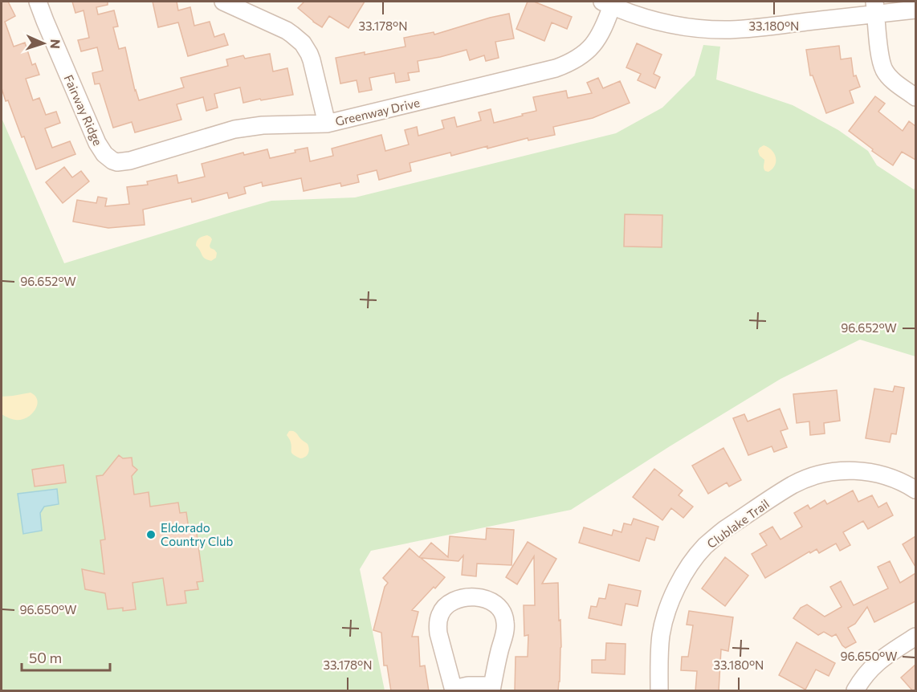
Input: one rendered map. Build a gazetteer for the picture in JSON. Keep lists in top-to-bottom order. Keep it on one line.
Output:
{"streets":{"street":["Fairway Ridge","Greenway Drive","Clublake Trail"]},"crossings":[["Fairway Ridge","Greenway Drive"]],"places":["Eldorado Country Club"],"scale_bar":"50 m","north":"right","coordinates":["33.178°N","33.180°N","96.652°W","96.650°W"]}
